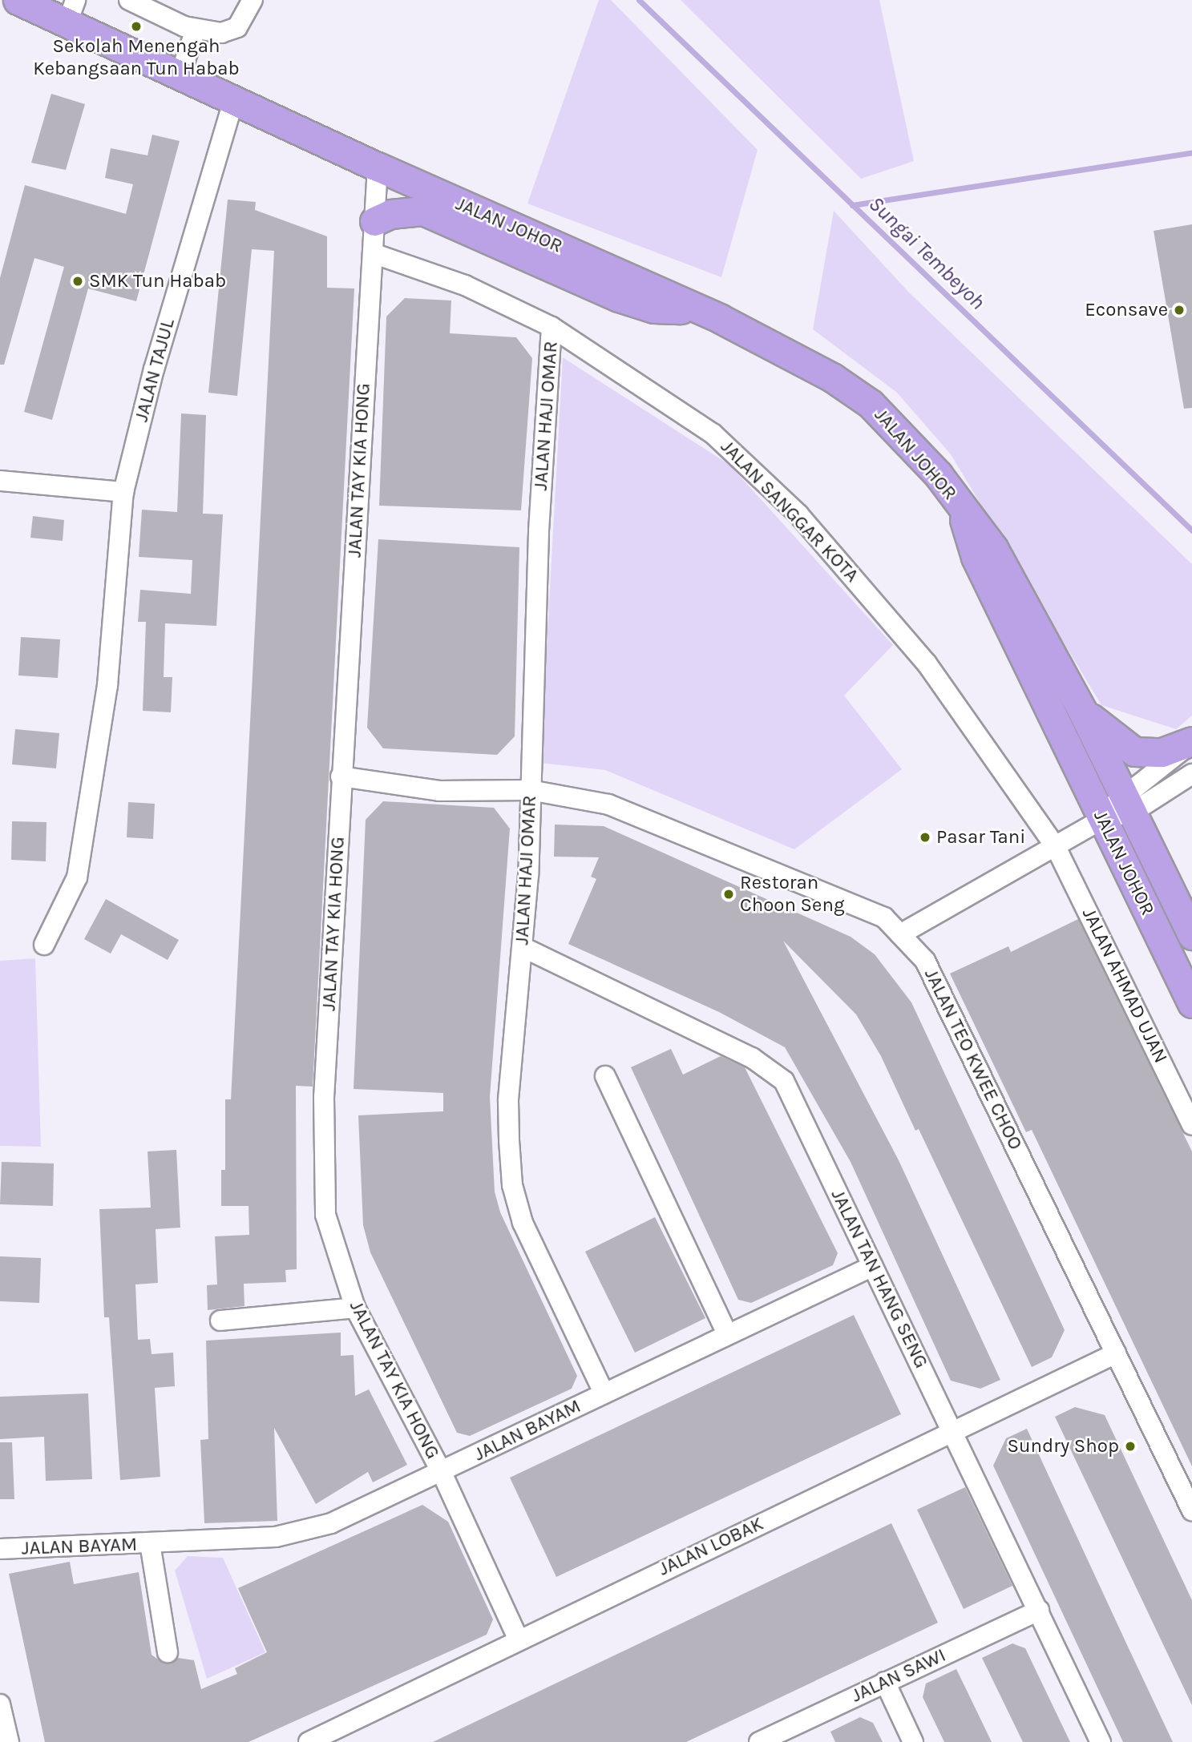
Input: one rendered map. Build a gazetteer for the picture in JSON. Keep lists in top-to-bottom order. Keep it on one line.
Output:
{"streets":{"highway":["JALAN JOHOR"],"street":["JALAN TAJUL","JALAN HAJI OMAR","JALAN TAY KIA HONG","JALAN SANGGAR KOTA","JALAN AHMAD UJAN","JALAN TEO KWEE CHOO","JALAN TAN HANG SENG","JALAN BAYAM","JALAN LOBAK","JALAN SAWI"]},"crossings":[["JALAN JOHOR","JALAN TAJUL"],["JALAN JOHOR","JALAN TAY KIA HONG"],["JALAN HAJI OMAR","JALAN SANGGAR KOTA"],["JALAN HAJI OMAR","JALAN TEO KWEE CHOO"],["JALAN HAJI OMAR","JALAN TAN HANG SENG"],["JALAN HAJI OMAR","JALAN BAYAM"],["JALAN TAY KIA HONG","JALAN SANGGAR KOTA"],["JALAN TAY KIA HONG","JALAN TEO KWEE CHOO"],["JALAN TAY KIA HONG","JALAN BAYAM"],["JALAN TAY KIA HONG","JALAN LOBAK"],["JALAN SANGGAR KOTA","JALAN AHMAD UJAN"],["JALAN TEO KWEE CHOO","JALAN LOBAK"],["JALAN TAN HANG SENG","JALAN BAYAM"],["JALAN TAN HANG SENG","JALAN LOBAK"],["JALAN TAN HANG SENG","JALAN SAWI"]],"water":["Sungai Tembeyoh"],"places":["Sekolah Menengah Kebangsaan Tun Habab","SMK Tun Habab","Econsave","Pasar Tani","Restoran Choon Seng","Sundry Shop"]}
